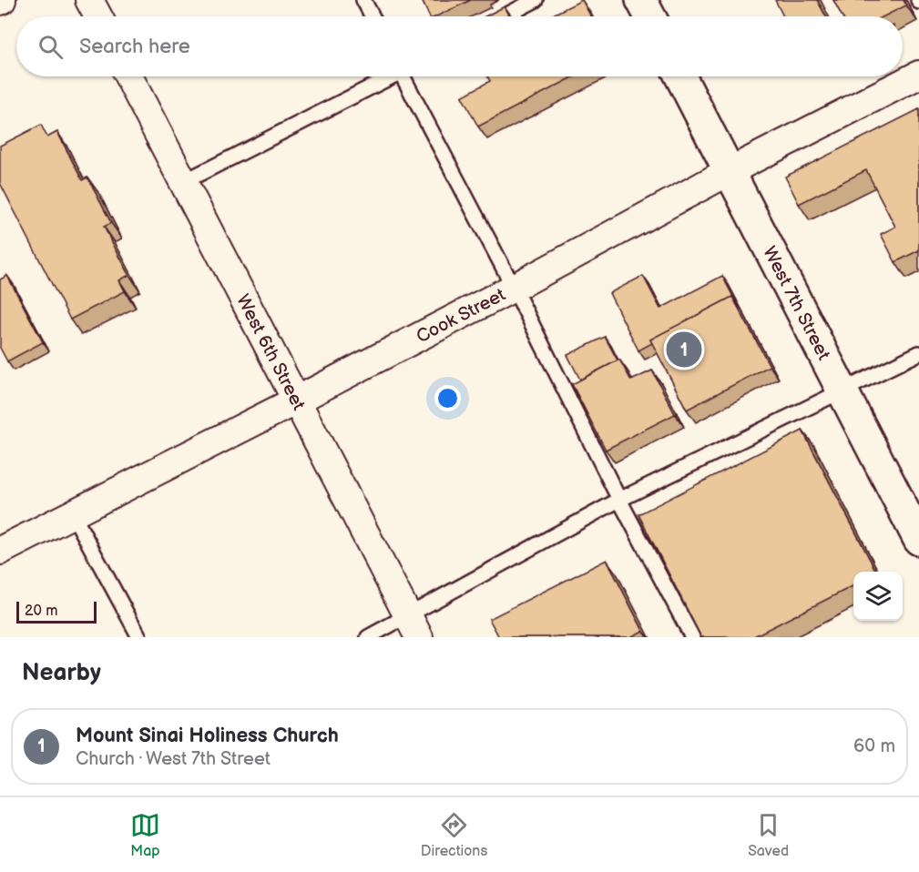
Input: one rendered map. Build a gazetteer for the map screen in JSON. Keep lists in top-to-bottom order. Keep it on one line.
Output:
{"streets":{"main road":["West 7th Street"],"street":["Cook Street","West 6th Street"]},"crossings":[["West 7th Street","Cook Street"],["Cook Street","West 6th Street"]],"scale_bar":"20 m","page":{"search":"Search here","pins":"1","scale":"20 m","heading":"Nearby","list":[{"mark":"1","name":"Mount Sinai Holiness Church","note":"Church · West 7th Street","value":"60 m"}],"nav":["Map","Directions","Saved"]}}
